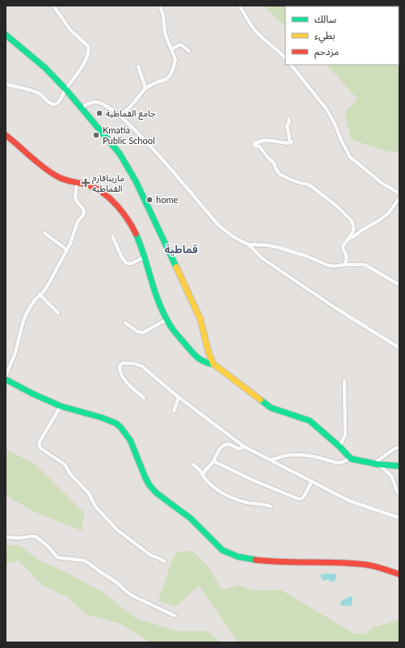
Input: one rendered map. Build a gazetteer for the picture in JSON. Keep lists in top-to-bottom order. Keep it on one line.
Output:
{"districts":["قماطية"],"places":{"other":["جامع القماطية","Kmatia Public School","home"],"health":["مارينافارم القماطيه"]},"legend":["سالك","بطيء","مزدحم"]}
